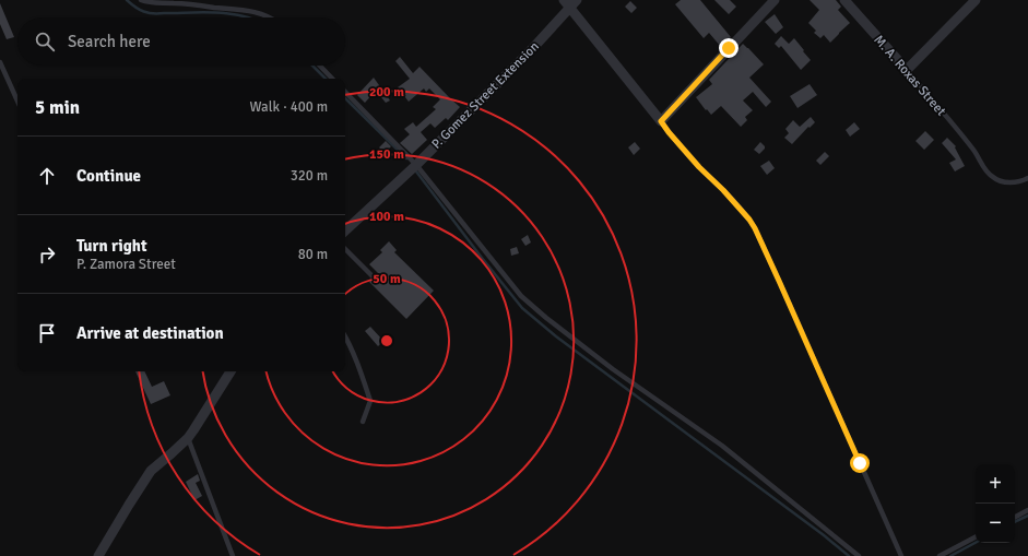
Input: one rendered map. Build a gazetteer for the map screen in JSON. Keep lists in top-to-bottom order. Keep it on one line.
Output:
{"streets":{"street":["M. A. Roxas Street","P. Gomez Street Extension"]},"page":{"search":"Search here","heading":["5 min","Walk · 400 m"],"list":[["Continue","320 m"],["Turn right","P. Zamora Street","80 m"],"Arrive at destination"],"map_buttons":["+","−"]},"rings":["200 m","150 m","100 m","50 m"]}
